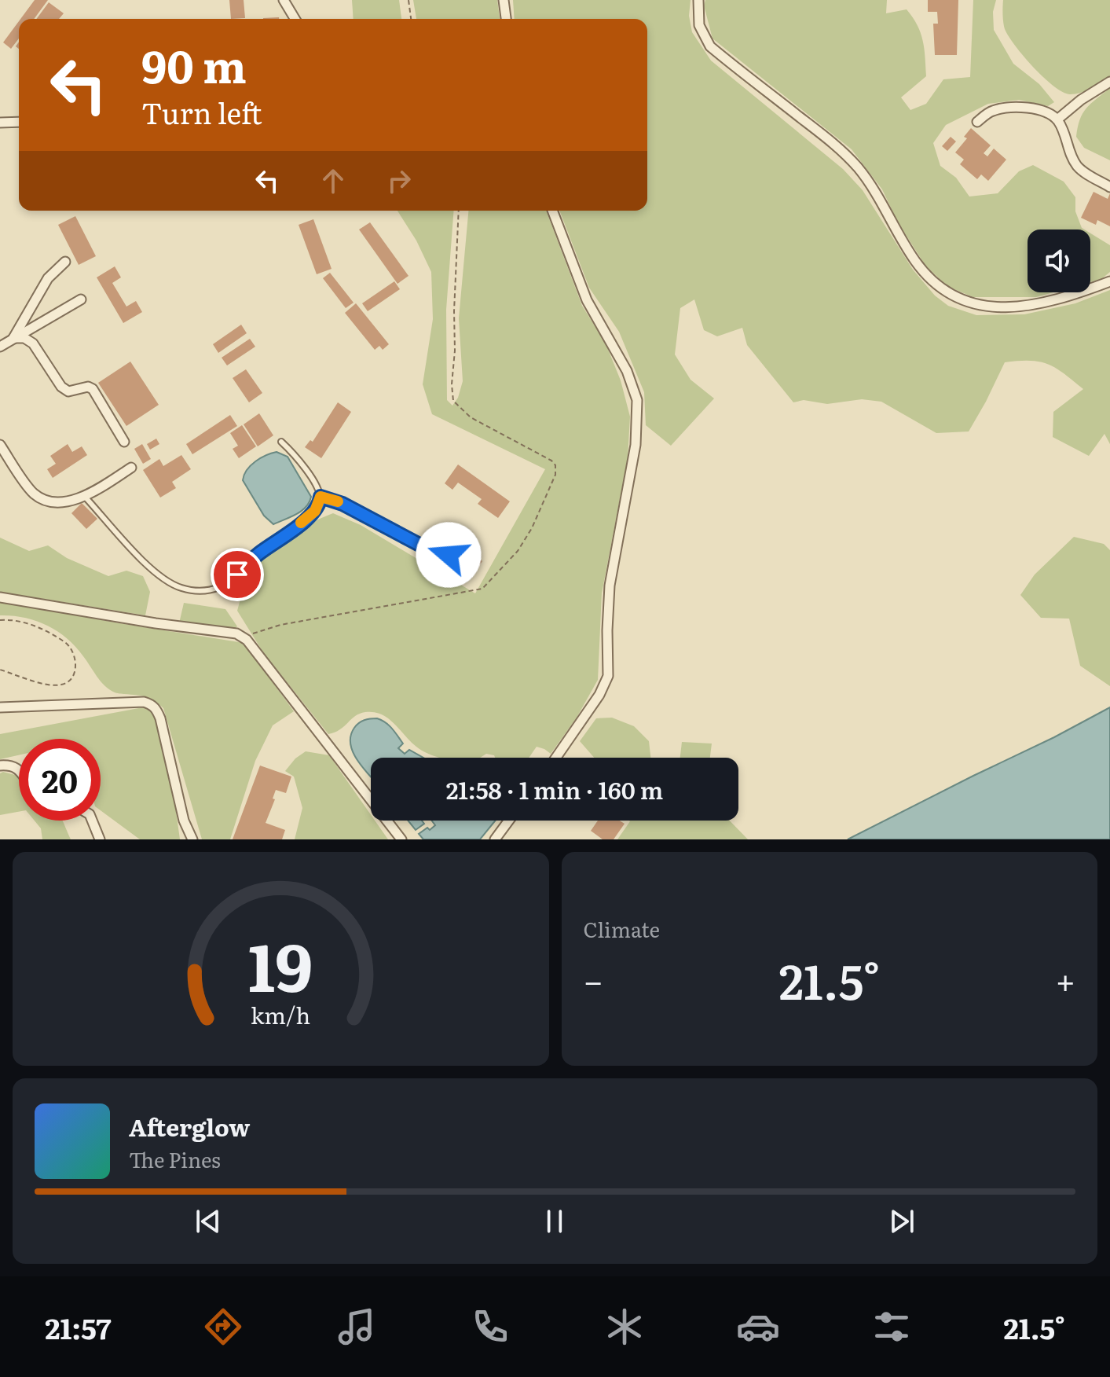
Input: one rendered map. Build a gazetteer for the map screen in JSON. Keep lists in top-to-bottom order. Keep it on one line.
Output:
{"page":{"turn":["90 m","Turn left"],"limit":"20","trip":"21:58 · 1 min · 160 m","tile":"Climate","heat":["−","21.5°","+"],"song":["Afterglow","The Pines"],"tabs":["21:57","21.5°"],"gauge":["19","km/h"]}}
